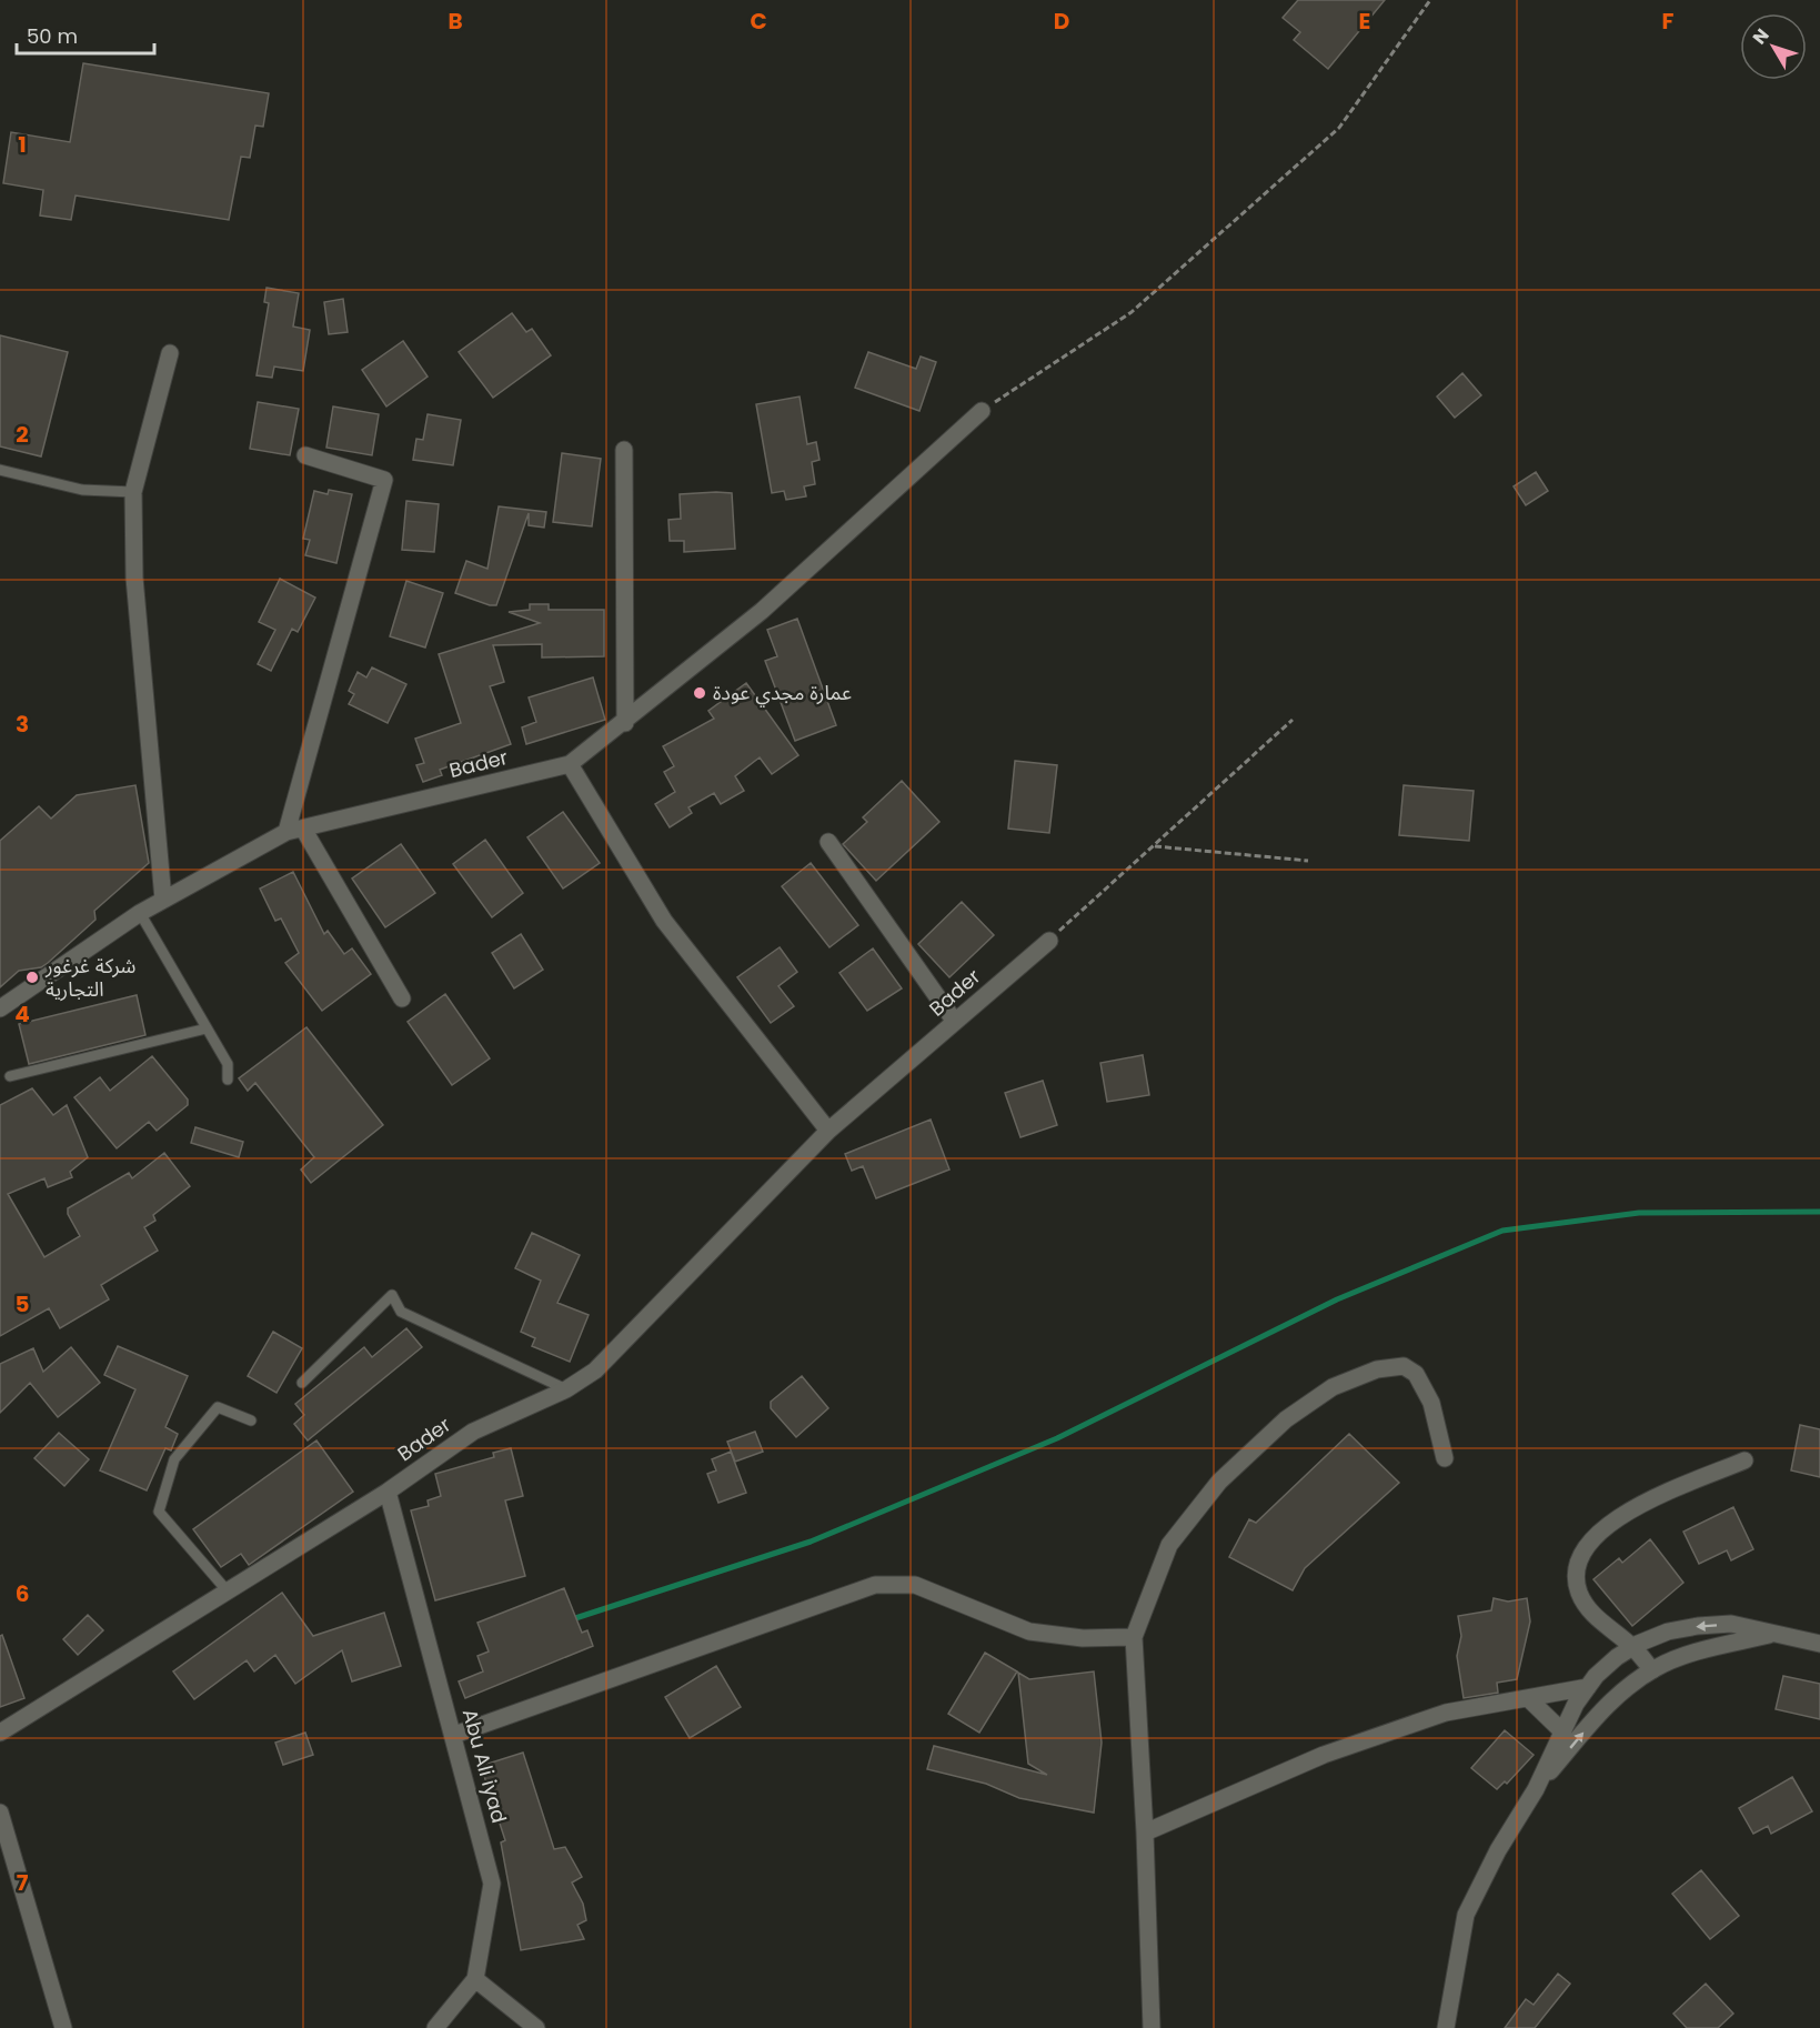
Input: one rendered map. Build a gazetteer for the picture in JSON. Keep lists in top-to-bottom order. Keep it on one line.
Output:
{"streets":{"street":["Bader","Abu Ali iyad"]},"crossings":[["Bader","Abu Ali iyad"]],"places":["عمارة مجدي عودة","شركة غرغور التجارية"],"scale_bar":"50 m","north":"top left","grid":{"columns":["B","C","D","E","F"],"rows":["1","2","3","4","5","6","7"]}}
